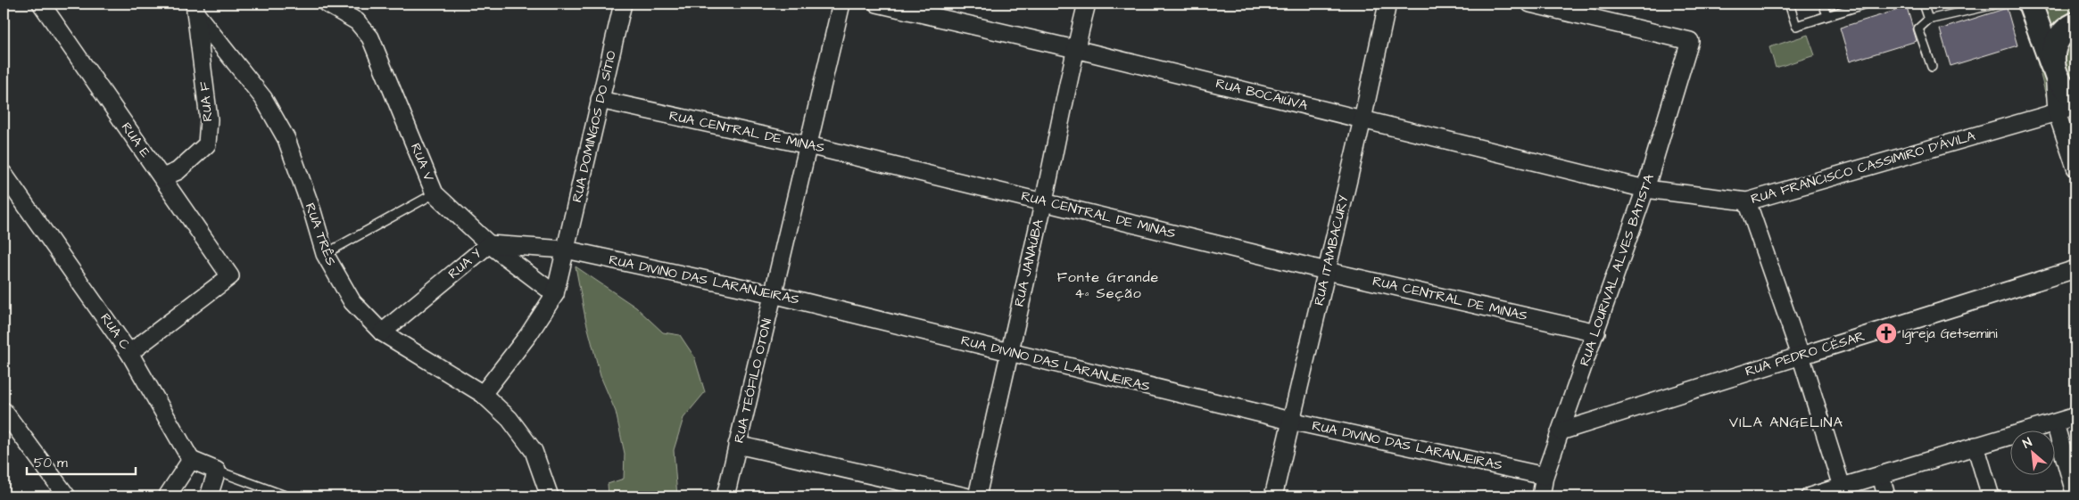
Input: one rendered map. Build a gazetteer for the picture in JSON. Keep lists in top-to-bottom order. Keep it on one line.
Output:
{"streets":{"street":["RUA BOCAIÚVA","RUA F","RUA DOMINGOS DO SÍTIO","RUA CENTRAL DE MINAS","RUA E","RUA V","RUA FRANCISCO CASSIMIRO D'ÁVILA","RUA TRÊS","RUA ITAMBACURY","RUA JANAÚBA","RUA Y","RUA LOURIVAL ALVES BATISTA","RUA DIVINO DAS LARANJEIRAS","RUA C","RUA PEDRO CÉSAR","RUA TEÓFILO OTONI"]},"crossings":[["RUA BOCAIÚVA","RUA FRANCISCO CASSIMIRO D'ÁVILA"],["RUA BOCAIÚVA","RUA ITAMBACURY"],["RUA BOCAIÚVA","RUA JANAÚBA"],["RUA BOCAIÚVA","RUA LOURIVAL ALVES BATISTA"],["RUA F","RUA E"],["RUA F","RUA TRÊS"],["RUA DOMINGOS DO SÍTIO","RUA CENTRAL DE MINAS"],["RUA DOMINGOS DO SÍTIO","RUA V"],["RUA DOMINGOS DO SÍTIO","RUA TRÊS"],["RUA DOMINGOS DO SÍTIO","RUA Y"],["RUA DOMINGOS DO SÍTIO","RUA DIVINO DAS LARANJEIRAS"],["RUA CENTRAL DE MINAS","RUA ITAMBACURY"],["RUA CENTRAL DE MINAS","RUA JANAÚBA"],["RUA CENTRAL DE MINAS","RUA LOURIVAL ALVES BATISTA"],["RUA CENTRAL DE MINAS","RUA TEÓFILO OTONI"],["RUA E","RUA C"],["RUA V","RUA Y"],["RUA FRANCISCO CASSIMIRO D'ÁVILA","RUA LOURIVAL ALVES BATISTA"],["RUA TRÊS","RUA Y"],["RUA ITAMBACURY","RUA DIVINO DAS LARANJEIRAS"],["RUA JANAÚBA","RUA DIVINO DAS LARANJEIRAS"],["RUA Y","RUA DIVINO DAS LARANJEIRAS"],["RUA LOURIVAL ALVES BATISTA","RUA DIVINO DAS LARANJEIRAS"],["RUA LOURIVAL ALVES BATISTA","RUA PEDRO CÉSAR"],["RUA DIVINO DAS LARANJEIRAS","RUA TEÓFILO OTONI"]],"districts":["Fonte Grande 4ª Seção","VILA ANGELINA"],"places":{"church":["Igreja Getsemini"]},"scale_bar":"50 m","north":"top left"}
